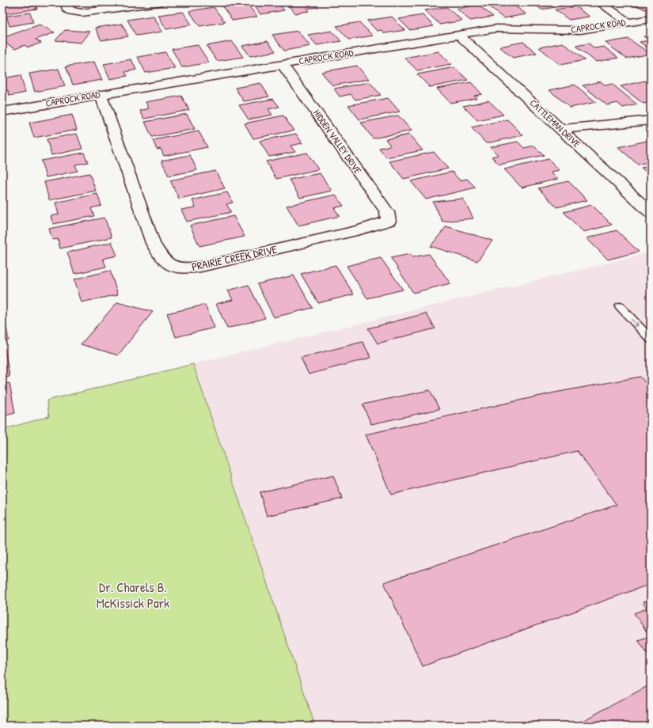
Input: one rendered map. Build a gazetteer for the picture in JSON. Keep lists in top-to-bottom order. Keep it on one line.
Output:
{"streets":{"street":["CAPROCK ROAD","CATTLEMAN DRIVE","HIDDEN VALLEY DRIVE","PRAIRIE CREEK DRIVE"]},"crossings":[["CAPROCK ROAD","CATTLEMAN DRIVE"],["CAPROCK ROAD","HIDDEN VALLEY DRIVE"],["CAPROCK ROAD","PRAIRIE CREEK DRIVE"],["HIDDEN VALLEY DRIVE","PRAIRIE CREEK DRIVE"]],"parks":["Dr. Charels B. McKissick Park"]}
